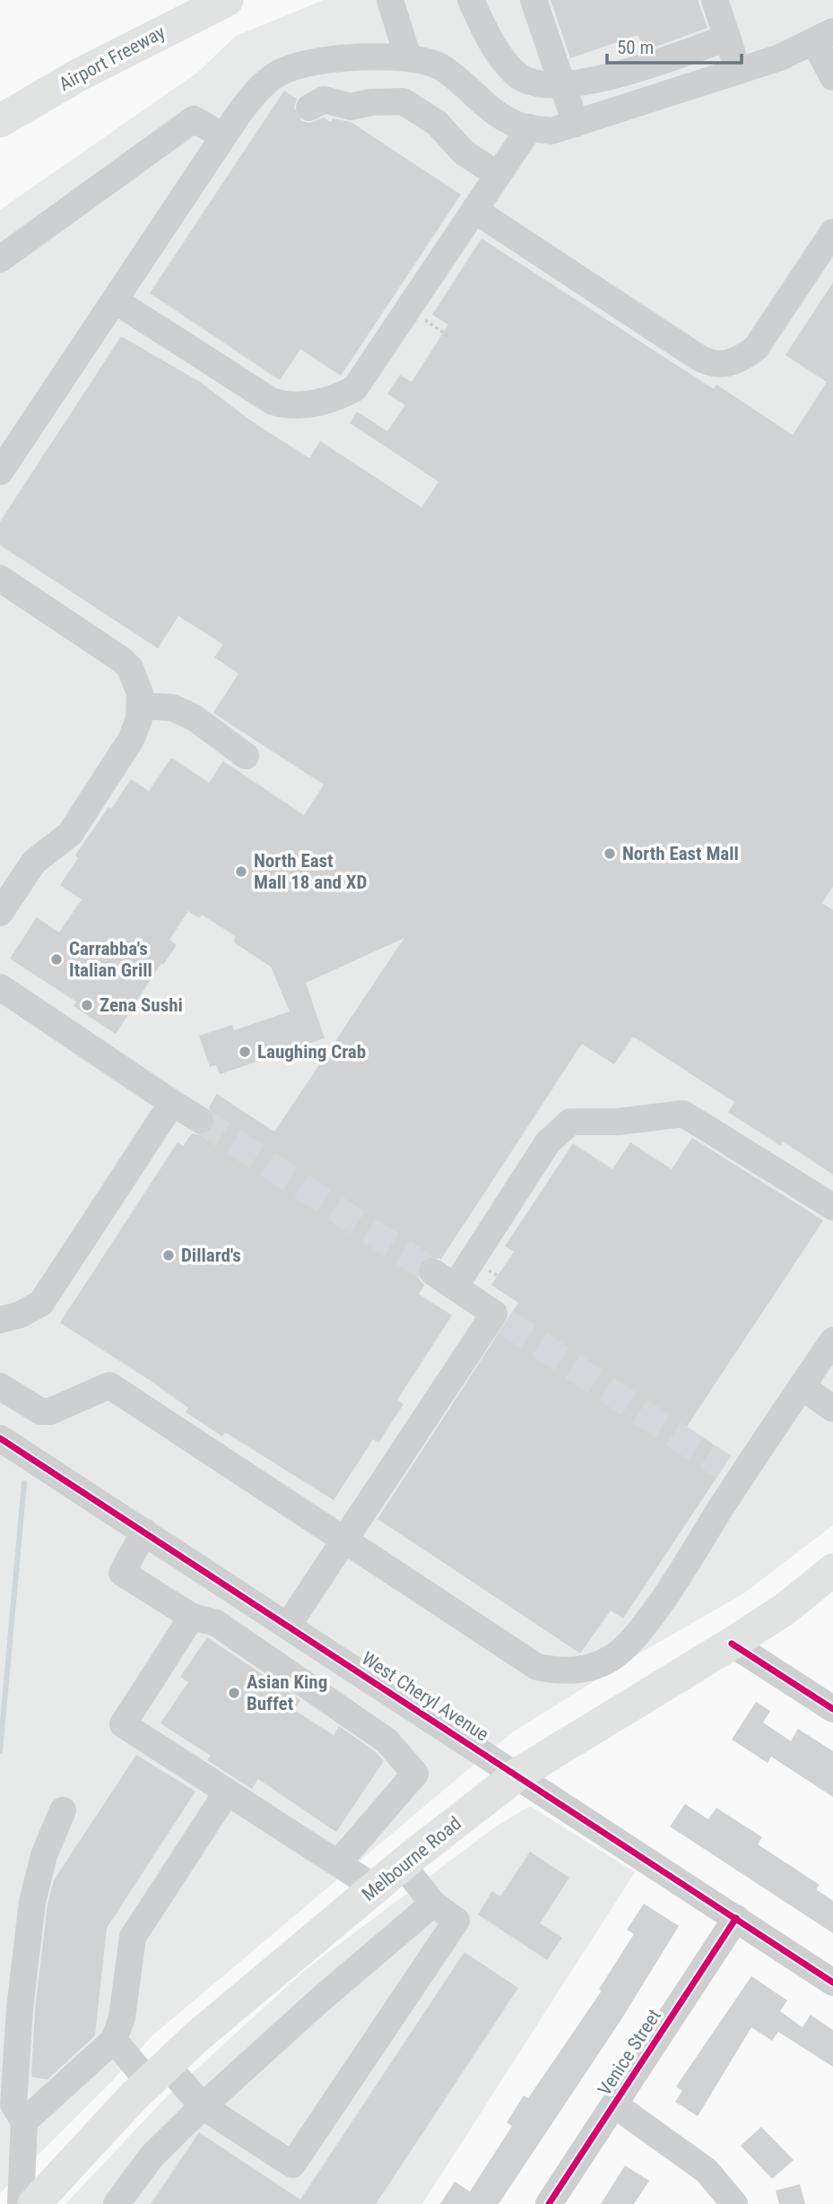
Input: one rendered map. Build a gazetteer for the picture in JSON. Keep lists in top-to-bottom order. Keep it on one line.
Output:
{"streets":{"main road":["Airport Freeway","Melbourne Road"],"street":["West Cheryl Avenue","Venice Street"]},"crossings":[["West Cheryl Avenue","Melbourne Road"],["West Cheryl Avenue","Venice Street"]],"places":["North East Mall","North East Mall 18 and XD","Carrabba's Italian Grill","Zena Sushi","Laughing Crab","Dillard's","Asian King Buffet"],"scale_bar":"50 m"}
